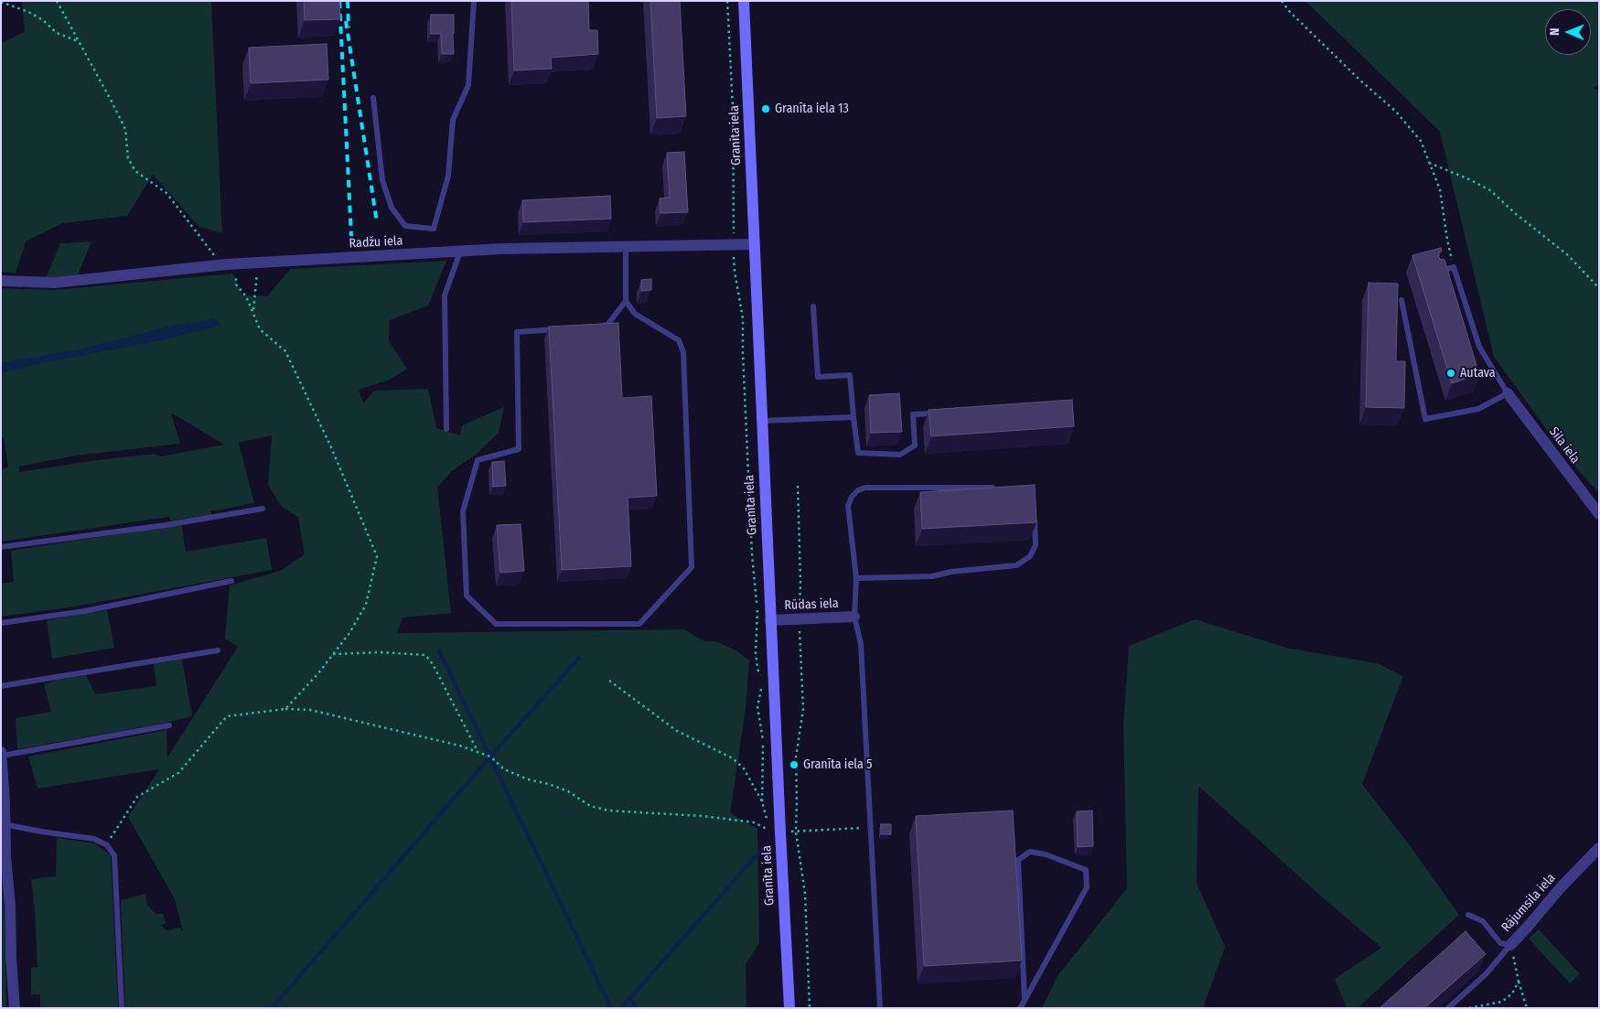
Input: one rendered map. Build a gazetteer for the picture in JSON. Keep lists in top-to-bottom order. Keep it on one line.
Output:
{"streets":{"main road":["Granīta iela"],"street":["Radžu iela","Sila iela","Rūdas iela","Rājumsila iela"]},"crossings":[["Granīta iela","Radžu iela"],["Granīta iela","Rūdas iela"]],"places":["Granīta iela 13","Autava","Granīta iela 5"],"north":"left"}
